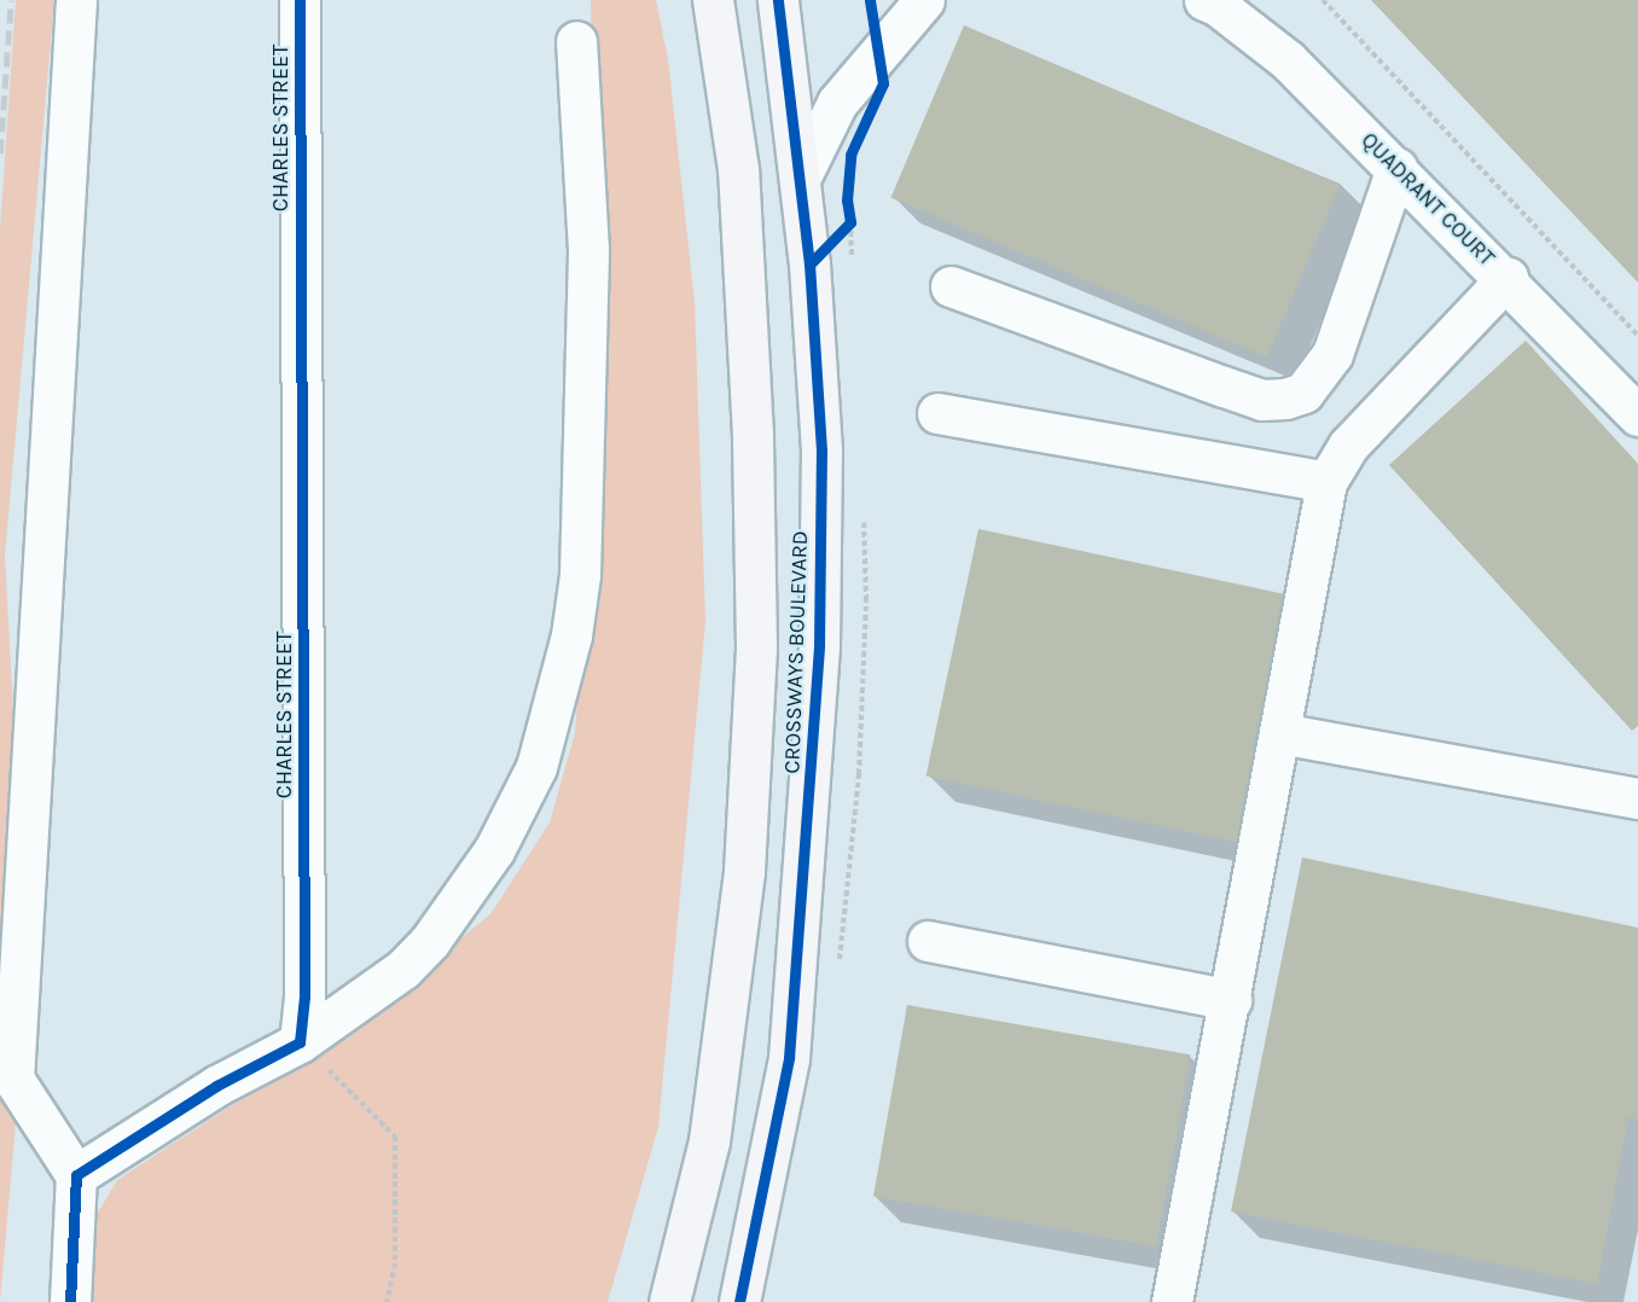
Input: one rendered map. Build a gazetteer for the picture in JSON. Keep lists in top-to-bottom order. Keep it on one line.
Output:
{"streets":{"main road":["CROSSWAYS BOULEVARD"],"street":["CHARLES STREET","QUADRANT COURT"]}}
